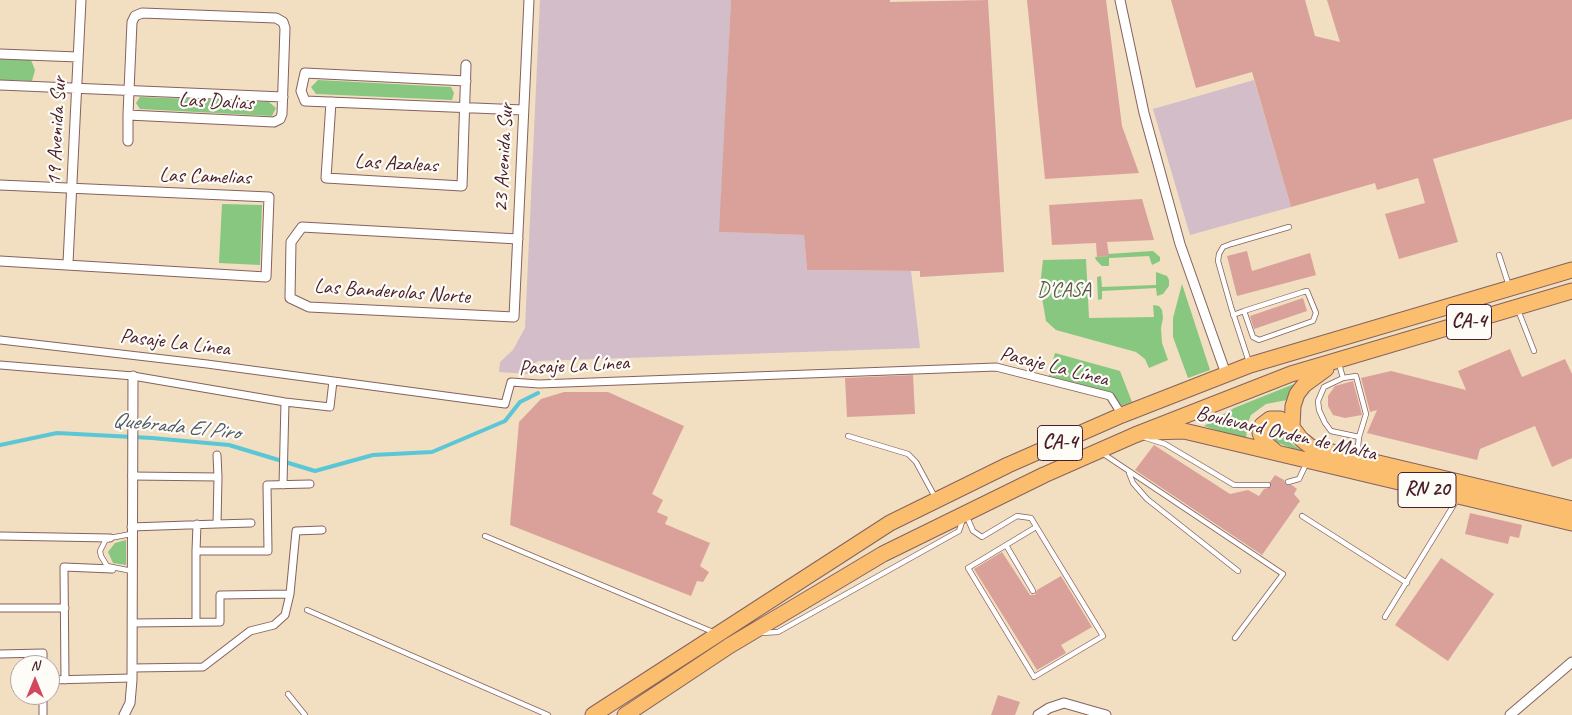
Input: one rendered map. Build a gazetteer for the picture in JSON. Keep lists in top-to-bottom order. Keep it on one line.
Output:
{"streets":{"highway":["CA-4","Boulevard Orden de Malta","RN 20"],"street":["Las Dalias","19 Avenida Sur","23 Avenida Sur","Las Azaleas","Las Camelias","Las Banderolas Norte","Pasaje La Línea"]},"crossings":[["Las Dalias","19 Avenida Sur"],["19 Avenida Sur","Las Camelias"],["23 Avenida Sur","Las Banderolas Norte"],["CA-4","Pasaje La Línea"],["CA-4","Boulevard Orden de Malta"]],"water":["Quebrada El Piro"],"parks":["D'CASA"],"north":"top"}
